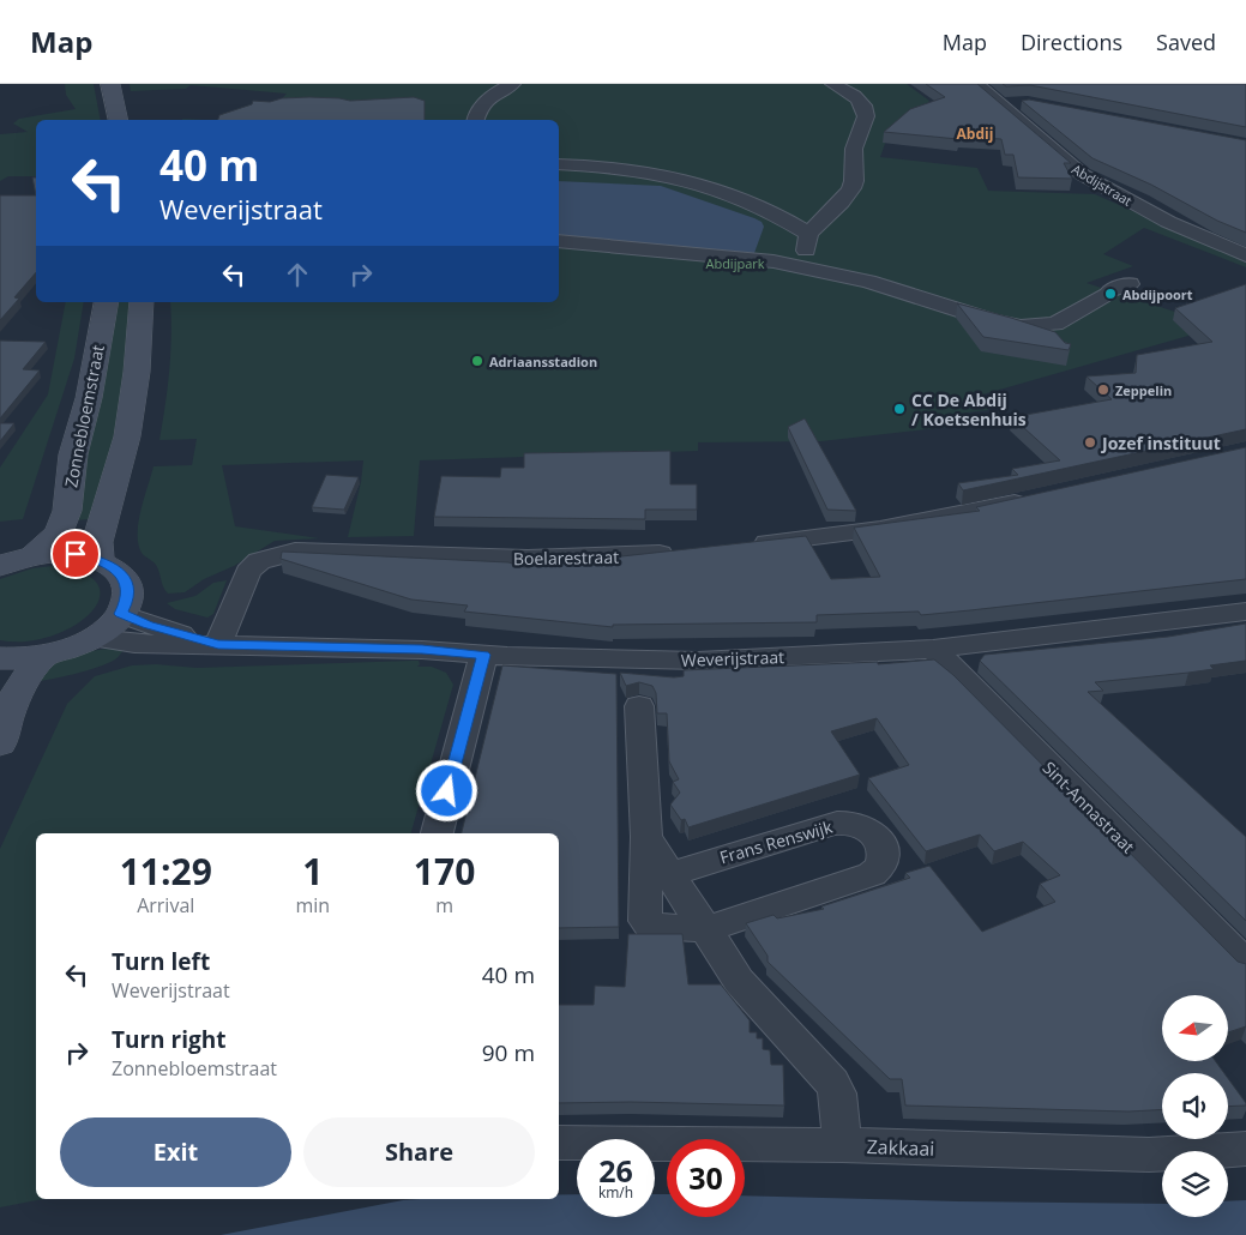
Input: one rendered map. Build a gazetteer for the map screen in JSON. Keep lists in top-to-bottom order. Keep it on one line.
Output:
{"streets":{"main road":["Zonnebloemstraat"],"street":["Abdijstraat","Boelarestraat","Weverijstraat","Sint-Annastraat","Frans Renswijk","Zakkaai"]},"crossings":[["Zonnebloemstraat","Weverijstraat"],["Boelarestraat","Weverijstraat"],["Weverijstraat","Sint-Annastraat"],["Weverijstraat","Frans Renswijk"],["Frans Renswijk","Zakkaai"]],"districts":["Abdij"],"parks":["Abdijpark"],"places":["Abdijpoort","Adriaansstadion","Zeppelin","CC De Abdij / Koetsenhuis","Jozef instituut"],"north":"left","page":{"header":"Map","nav":["Map","Directions","Saved"],"turn":["40 m","Weverijstraat"],"eta":["11:29","Arrival","1","min","170","m"],"list":[{"name":"Turn left","note":"Weverijstraat","value":"40 m"},{"name":"Turn right","note":"Zonnebloemstraat","value":"90 m"}],"buttons":["Exit","Share"],"speed":"26 km/h","limit":"30"}}
